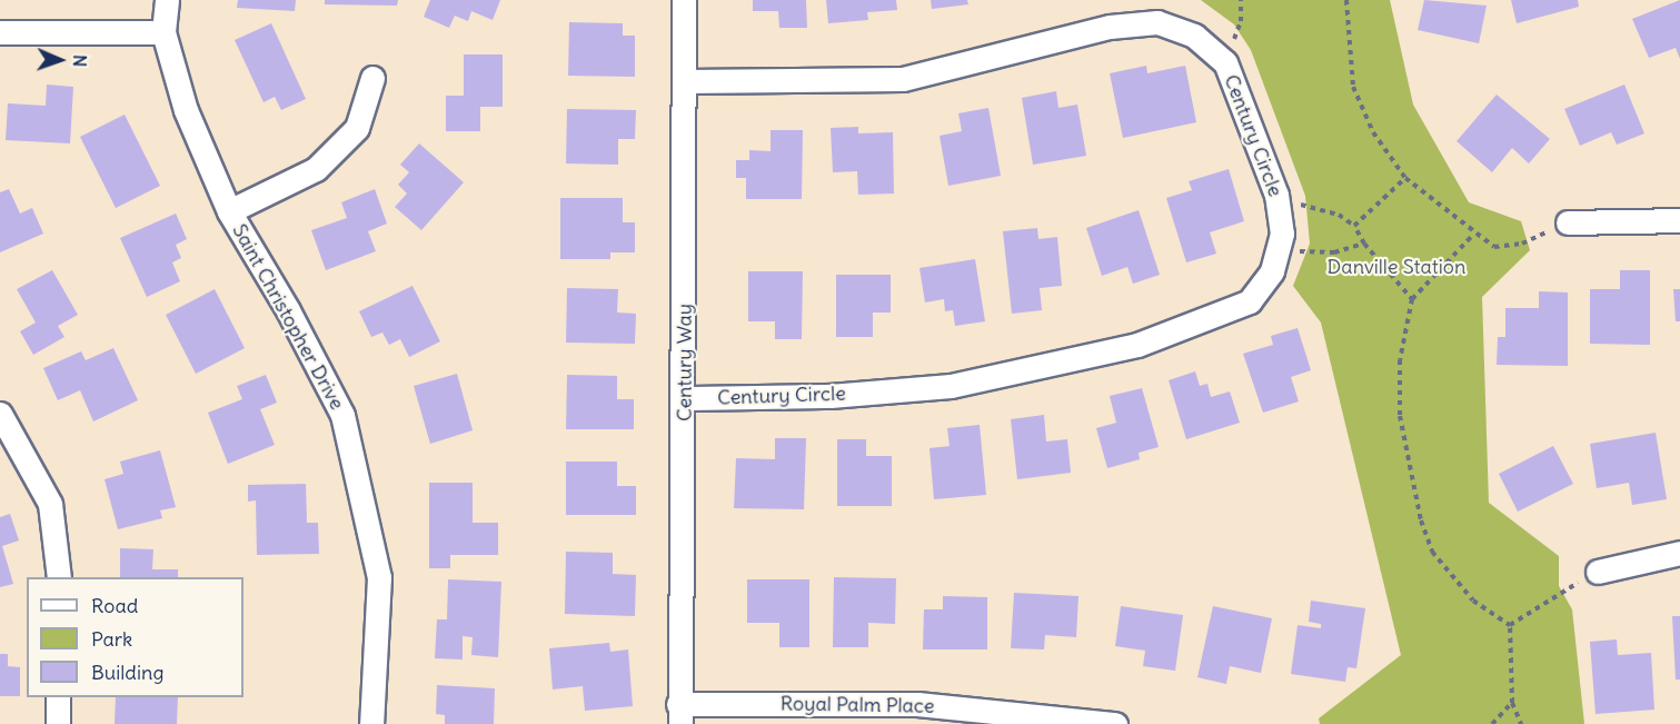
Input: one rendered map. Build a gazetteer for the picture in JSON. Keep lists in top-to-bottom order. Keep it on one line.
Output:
{"streets":{"street":["Century Circle","Saint Christopher Drive","Century Way","Royal Palm Place"]},"crossings":[["Century Circle","Century Way"],["Century Way","Royal Palm Place"]],"parks":["Danville Station"],"legend":["Road","Park","Building"],"north":"right"}
